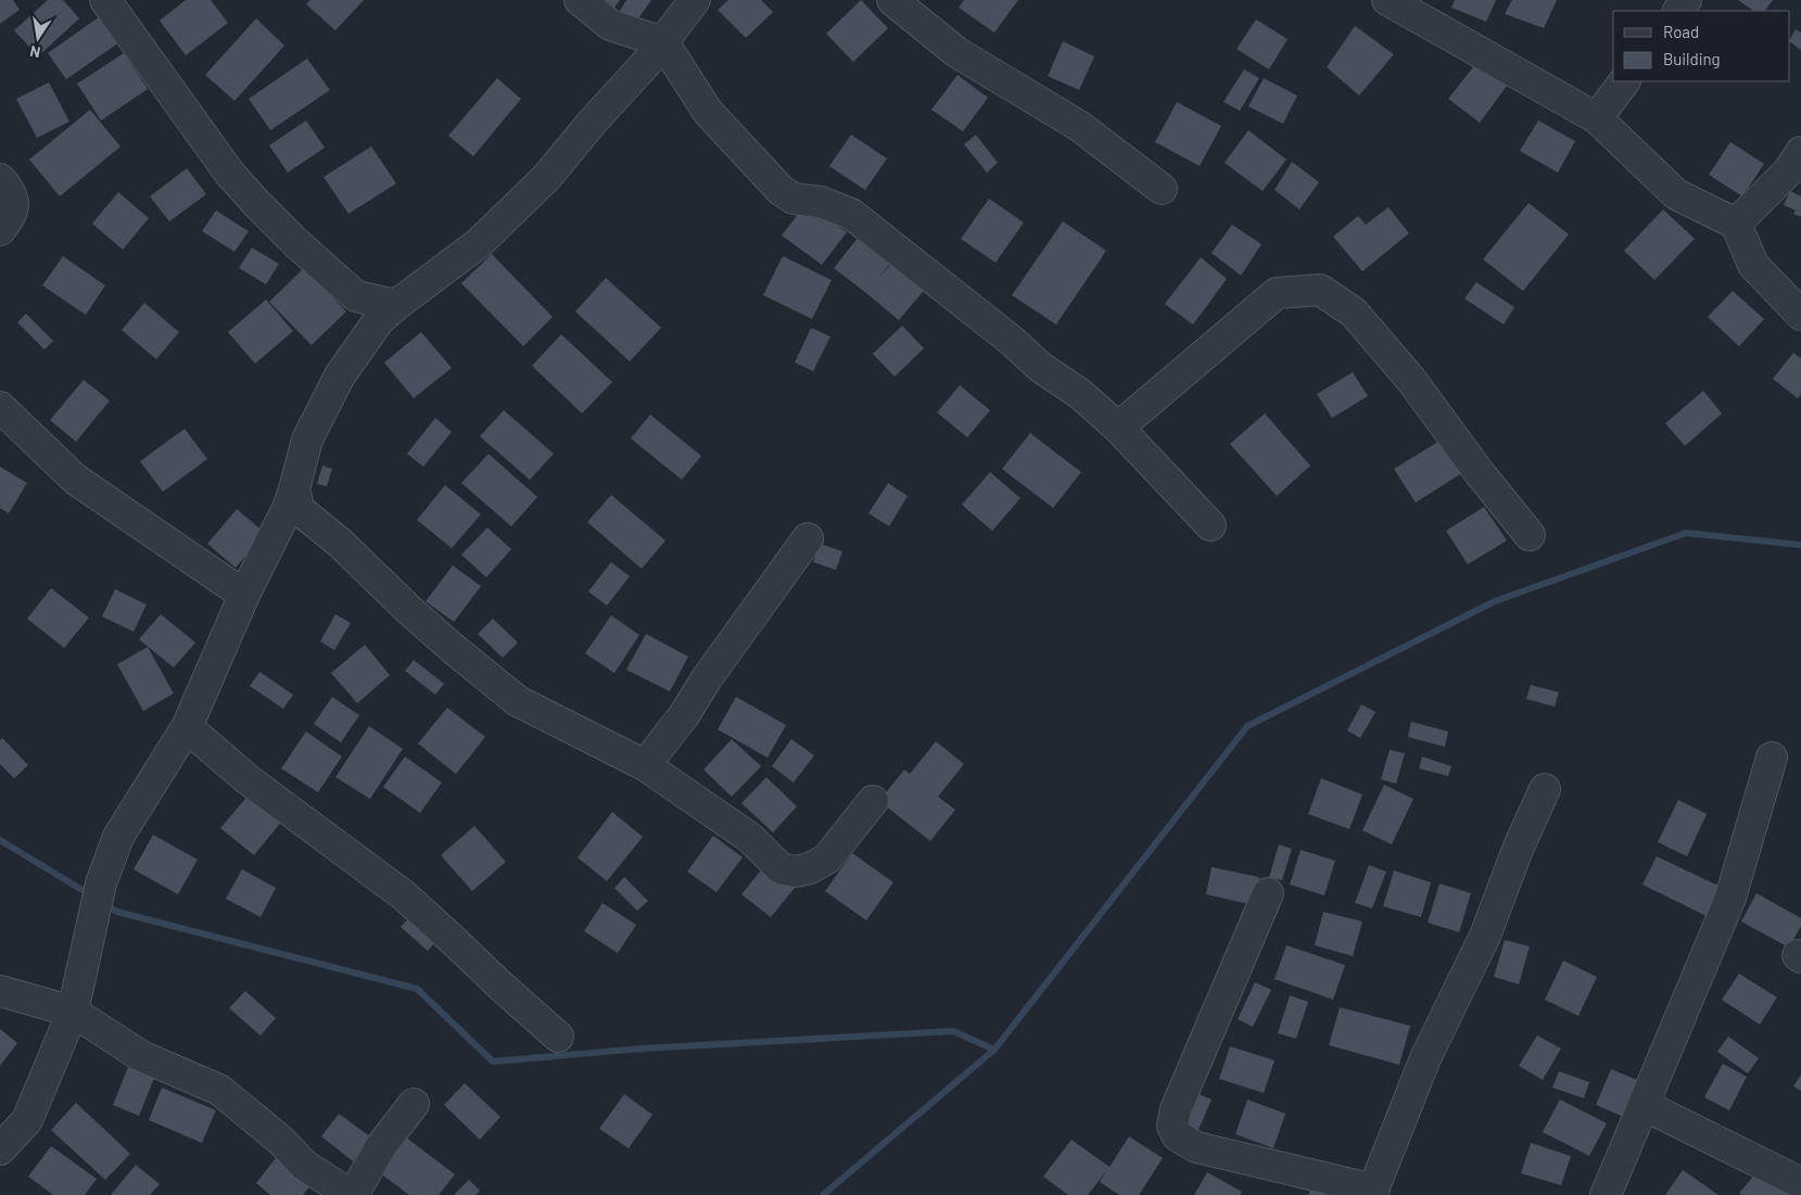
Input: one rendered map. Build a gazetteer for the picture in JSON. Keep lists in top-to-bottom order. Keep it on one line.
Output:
{"legend":["Road","Building"],"north":"bottom"}
